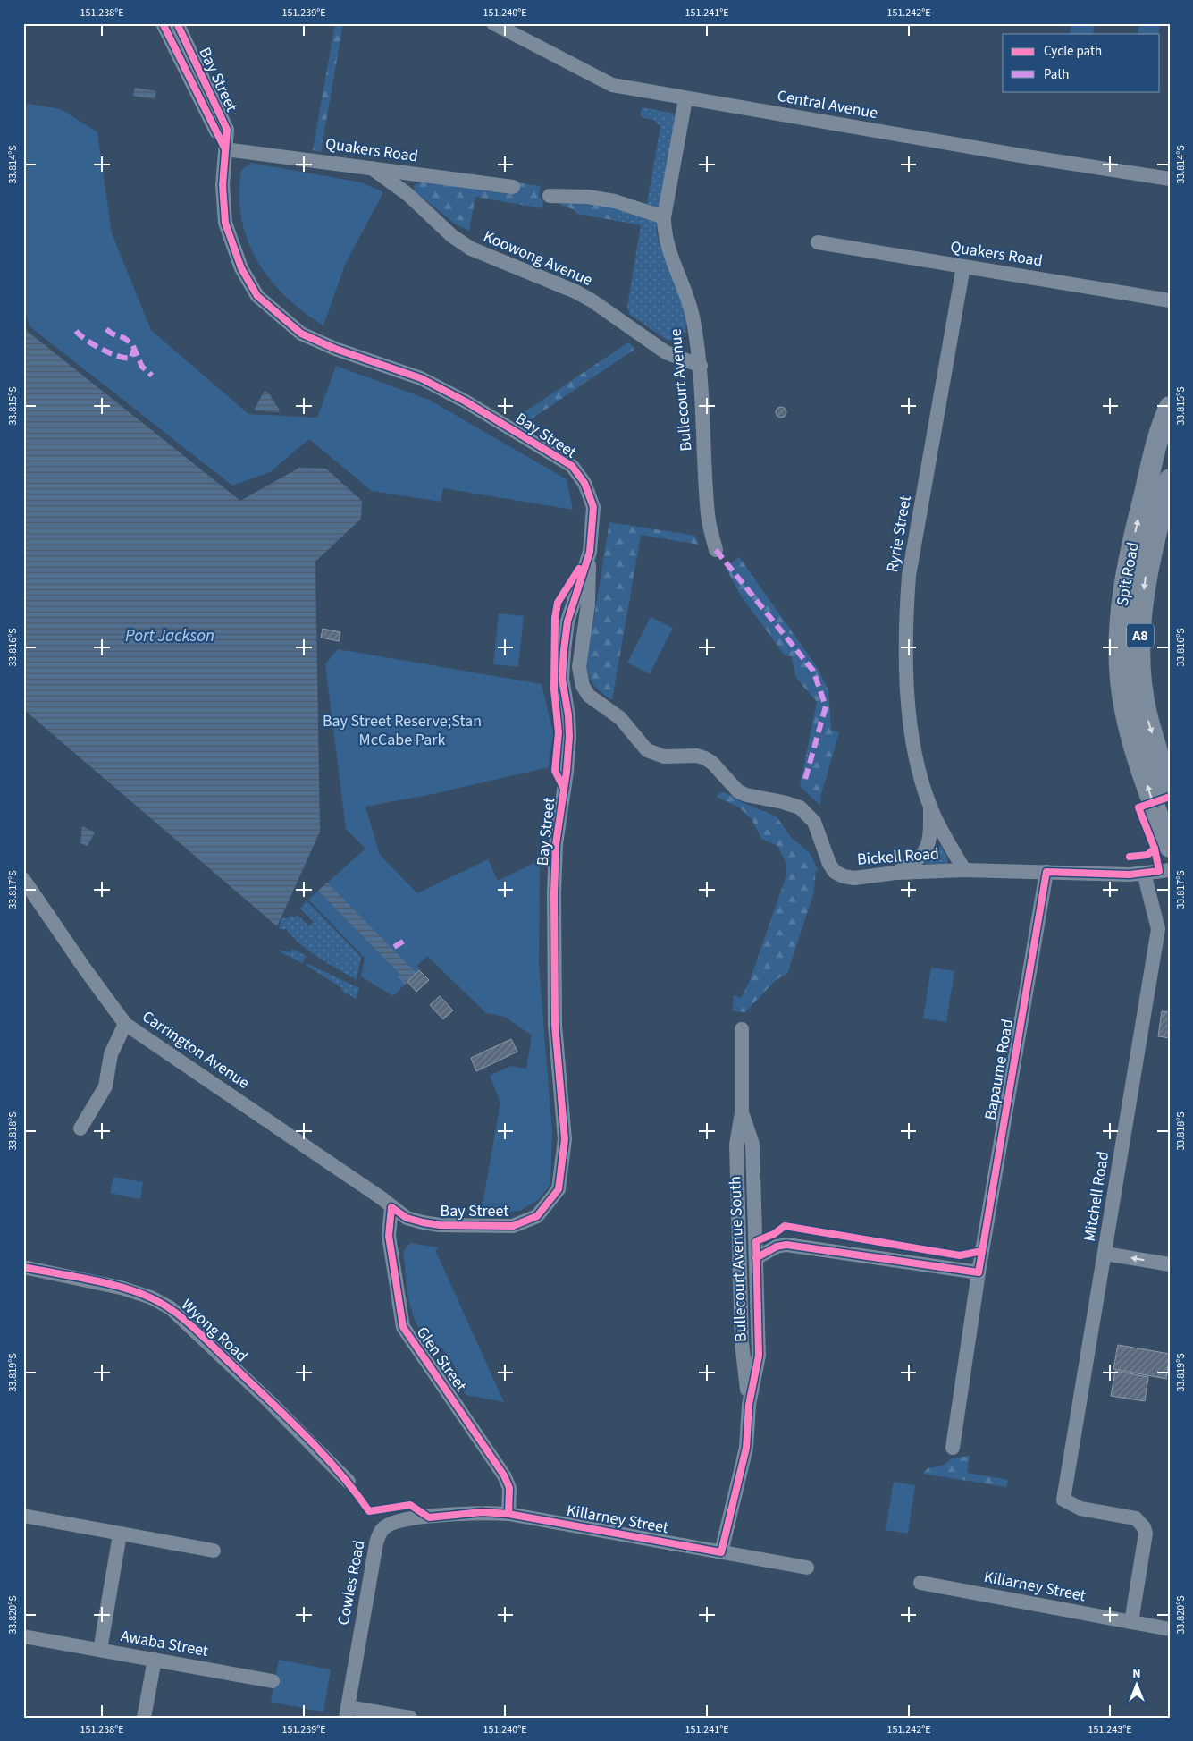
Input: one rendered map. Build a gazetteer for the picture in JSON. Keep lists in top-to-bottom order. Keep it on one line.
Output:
{"streets":{"highway":["Spit Road","A8"],"street":["Bay Street","Central Avenue","Quakers Road","Koowong Avenue","Bullecourt Avenue","Ryrie Street","Bickell Road","Carrington Avenue","Bapaume Road","Mitchell Road","Bullecourt Avenue South","Wyong Road","Glen Street","Killarney Street","Cowles Road","Awaba Street"]},"crossings":[["Bay Street","Quakers Road"],["Bay Street","Bickell Road"],["Bay Street","Carrington Avenue"],["Bay Street","Glen Street"],["Central Avenue","Bullecourt Avenue"],["Quakers Road","Koowong Avenue"],["Quakers Road","Ryrie Street"],["Koowong Avenue","Bullecourt Avenue"],["Ryrie Street","Bickell Road"],["Bickell Road","Bapaume Road"],["Bickell Road","Mitchell Road"],["Carrington Avenue","Glen Street"],["Mitchell Road","Killarney Street"],["Bullecourt Avenue South","Killarney Street"],["Glen Street","Killarney Street"],["Glen Street","Cowles Road"],["Killarney Street","Cowles Road"]],"water":["Port Jackson"],"parks":["Bay Street Reserve;Stan McCabe Park"],"legend":["Cycle path","Path"],"north":"top","coordinates":["151.238°E","151.239°E","151.240°E","151.241°E","151.242°E","33.814°S","33.815°S","33.816°S","33.817°S","33.818°S","33.819°S","33.820°S","151.243°E"]}
